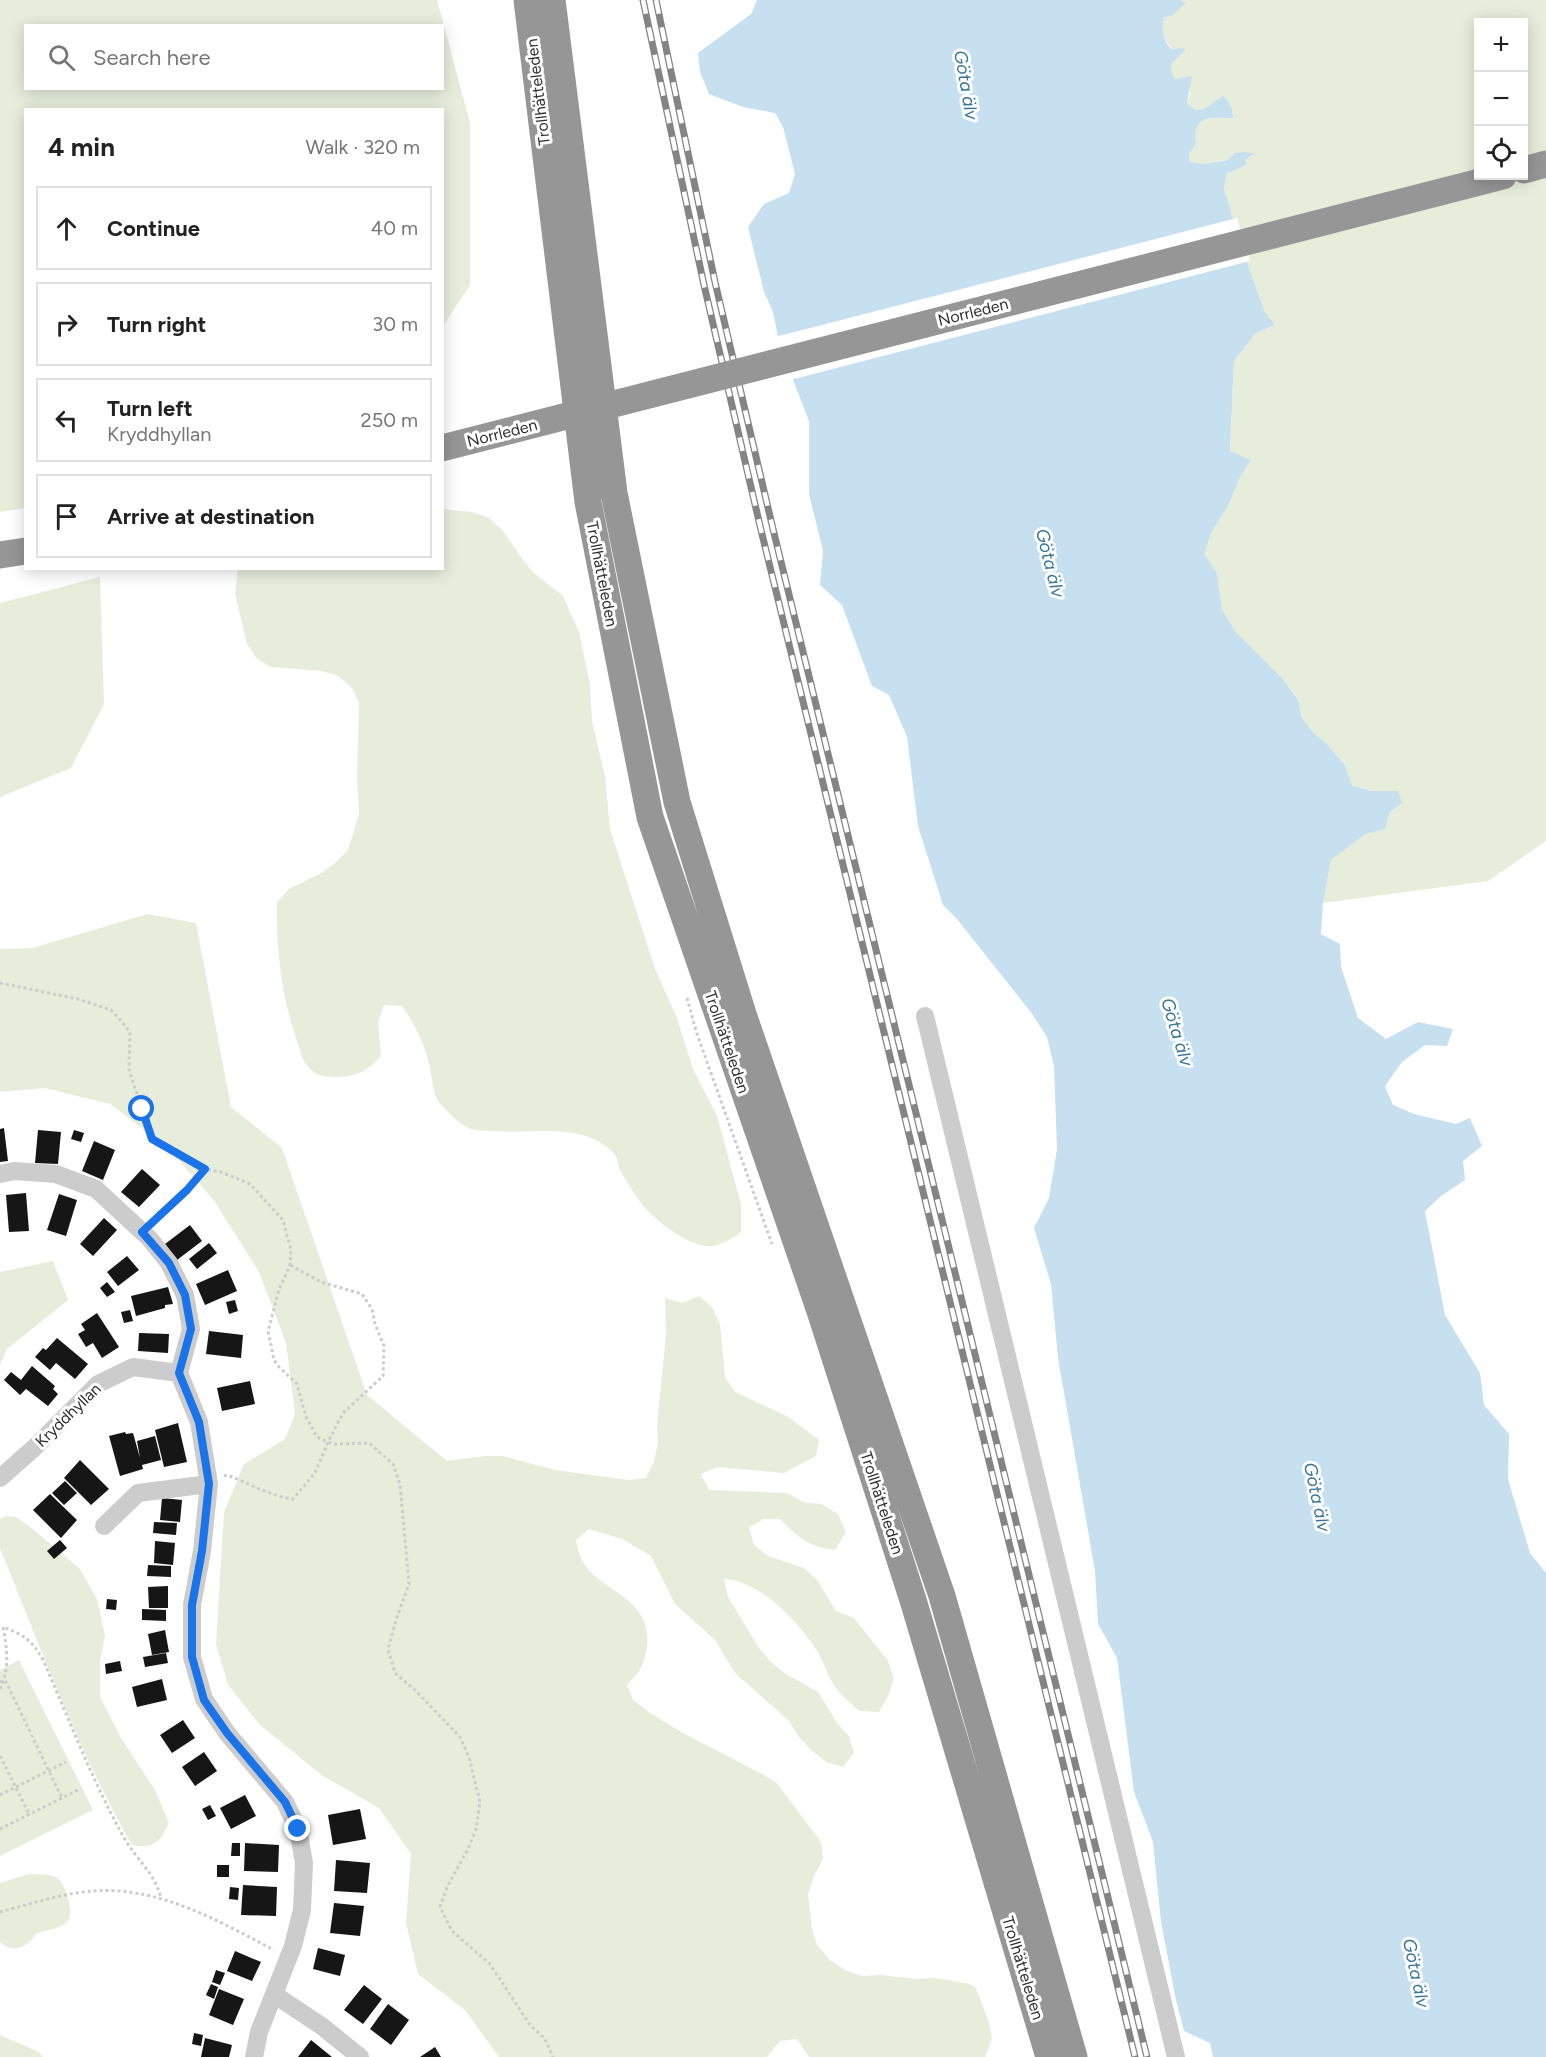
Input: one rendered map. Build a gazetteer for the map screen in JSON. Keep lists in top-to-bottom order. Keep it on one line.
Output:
{"streets":{"highway":["Trollhätteleden","Norrleden"],"street":["Kryddhyllan"]},"water":["Göta älv"],"page":{"map_buttons":["+","−"],"search":"Search here","heading":["4 min","Walk · 320 m"],"list":[["Continue","40 m"],["Turn right","30 m"],["Turn left","Kryddhyllan","250 m"],"Arrive at destination"]}}
